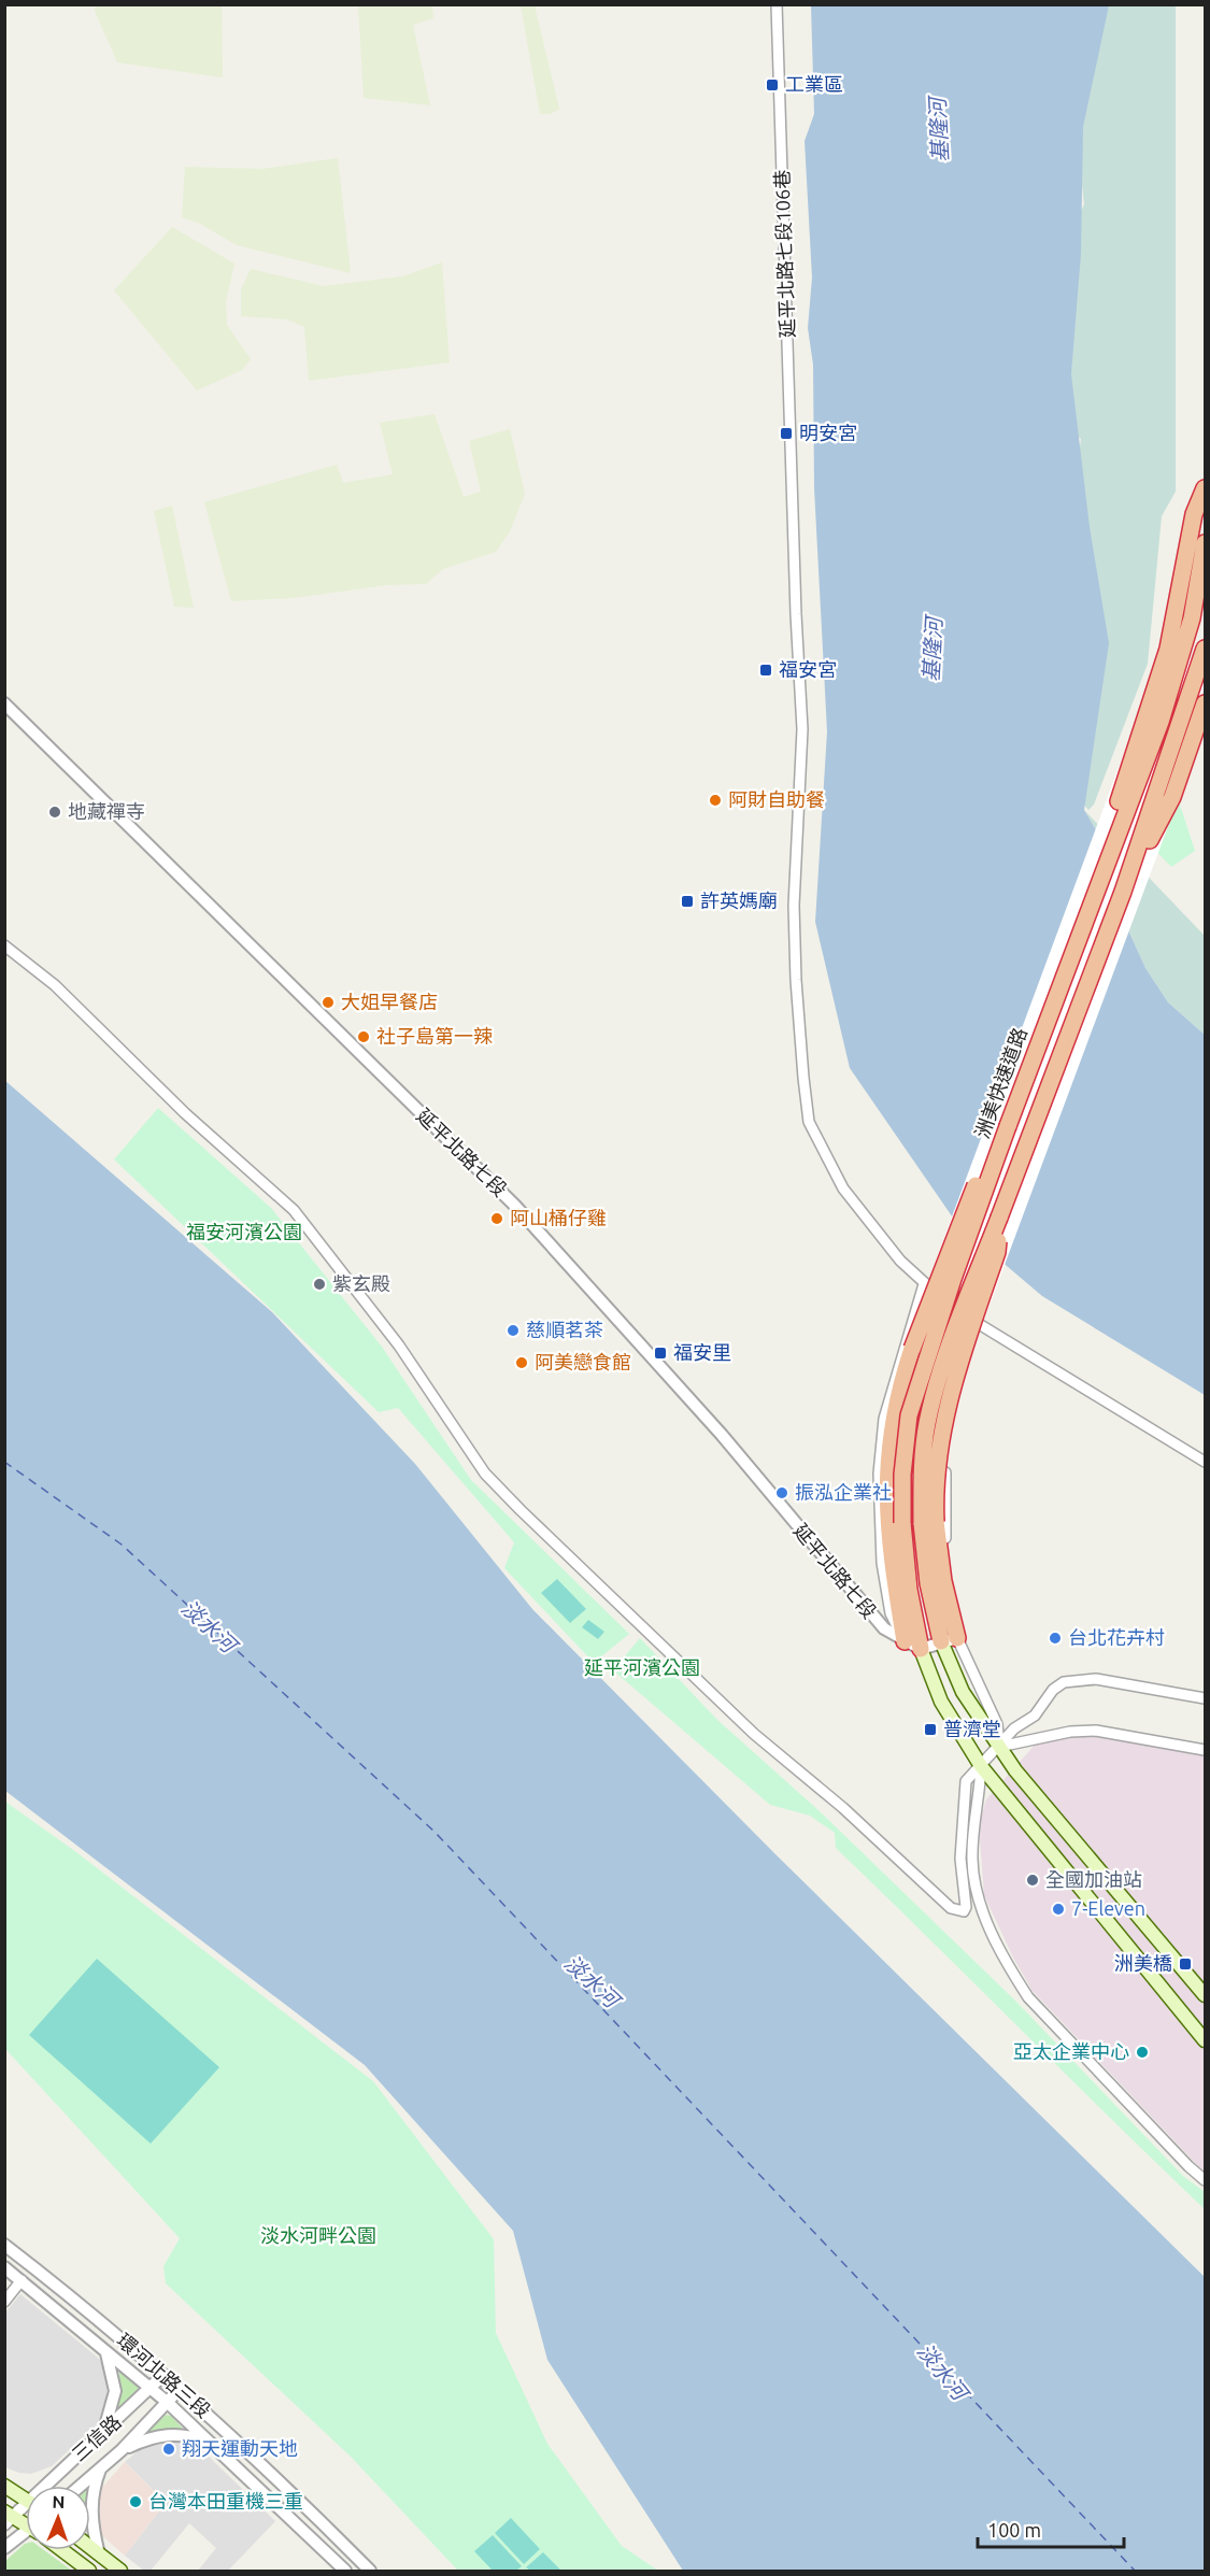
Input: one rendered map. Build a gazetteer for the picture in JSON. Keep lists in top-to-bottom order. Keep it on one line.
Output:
{"streets":{"highway":["洲美快速道路"],"street":["延平北路七段106巷","延平北路七段","環河北路三段","三信路"]},"crossings":[["洲美快速道路","延平北路七段"],["環河北路三段","三信路"]],"water":["基隆河","淡水河"],"parks":["福安河濱公園","延平河濱公園","淡水河畔公園"],"places":{"transit":["工業區","明安宮","福安宮","許英媽廟","福安里","普濟堂","洲美橋"],"other":["阿財自助餐","地藏禪寺","大姐早餐店","社子島第一辣","阿山桶仔雞","紫玄殿","慈順茗茶","阿美戀食館","振泓企業社","台北花卉村","全國加油站","7-Eleven","亞太企業中心","翔天運動天地","台灣本田重機三重"]},"scale_bar":"100 m","north":"top"}
